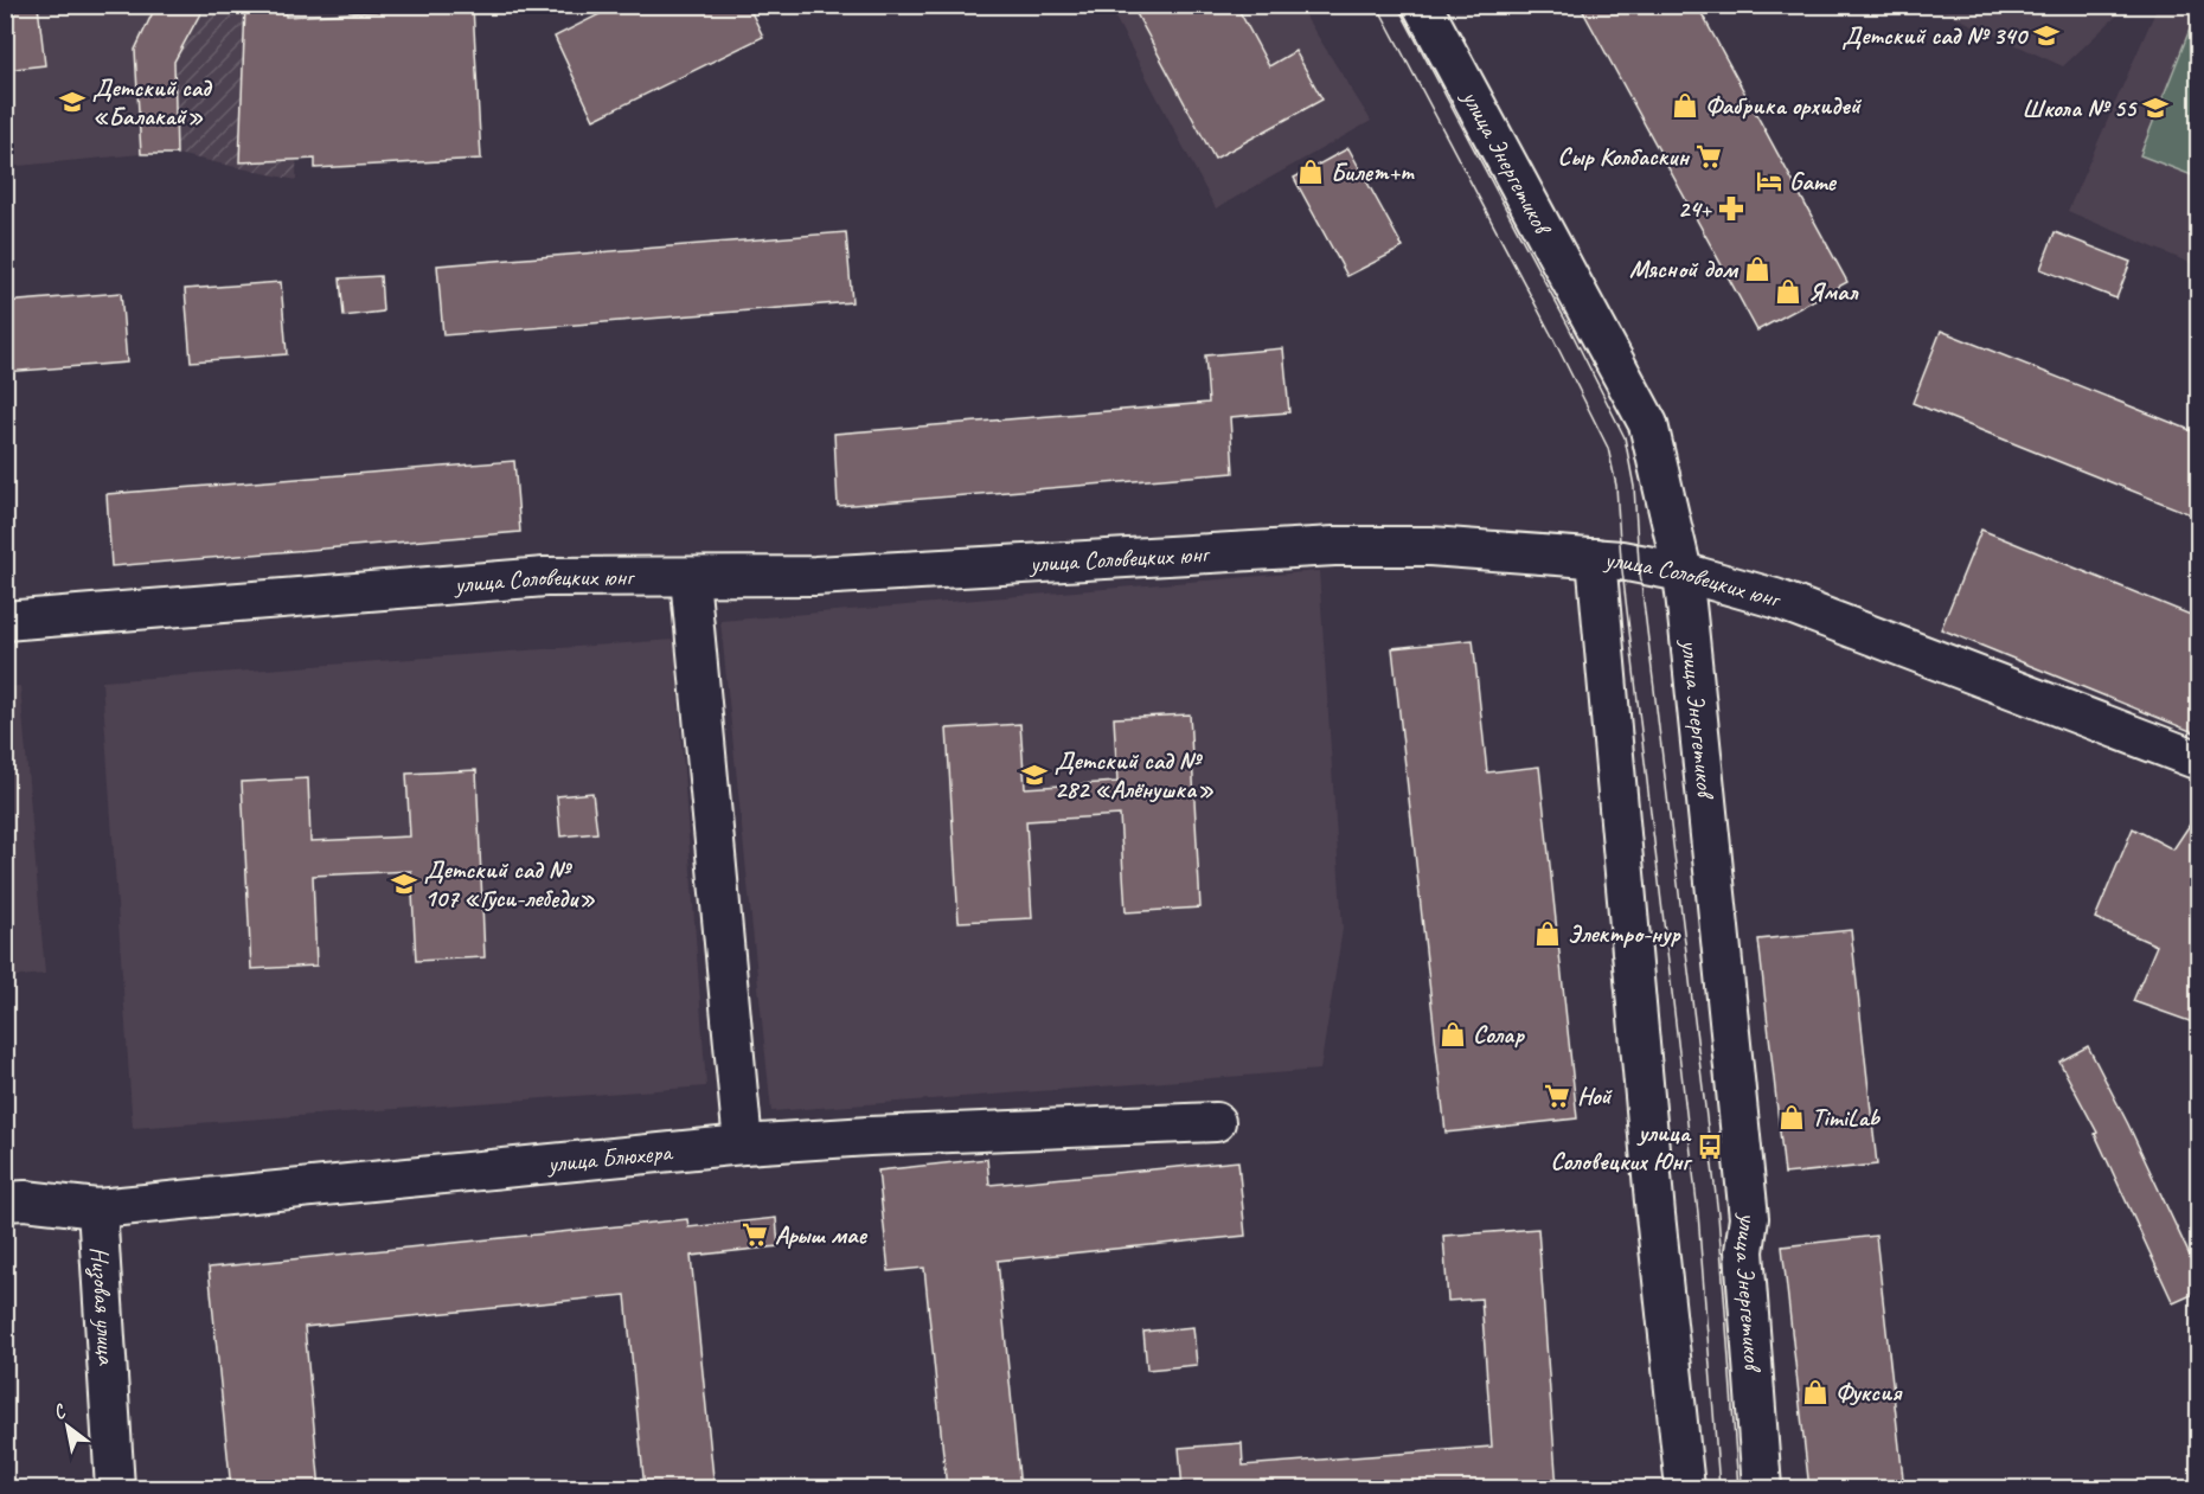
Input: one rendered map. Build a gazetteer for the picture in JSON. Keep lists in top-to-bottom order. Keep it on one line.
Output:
{"streets":{"street":["улица Энергетиков","улица Соловецких юнг","улица Блюхера","Низовая улица"]},"crossings":[["улица Энергетиков","улица Соловецких юнг"],["улица Блюхера","Низовая улица"]],"places":{"school or university":["Детский сад № 340","Детский сад «Балакай»","Школа № 55","Детский сад № 282 «Алёнушка»","Детский сад № 107 «Гуси-лебеди»"],"shop":["Фабрика орхидей","Билет+т","Мясной дом","Ямал","Электро-нур","Солар","TimiLab","Фуксия"],"supermarket":["Сыр Колбаскин","Ной","Арыш мае"],"hotel":["Game"],"pharmacy":["24+"],"bus stop":["улица Соловецких Юнг"]},"north":"top left"}
